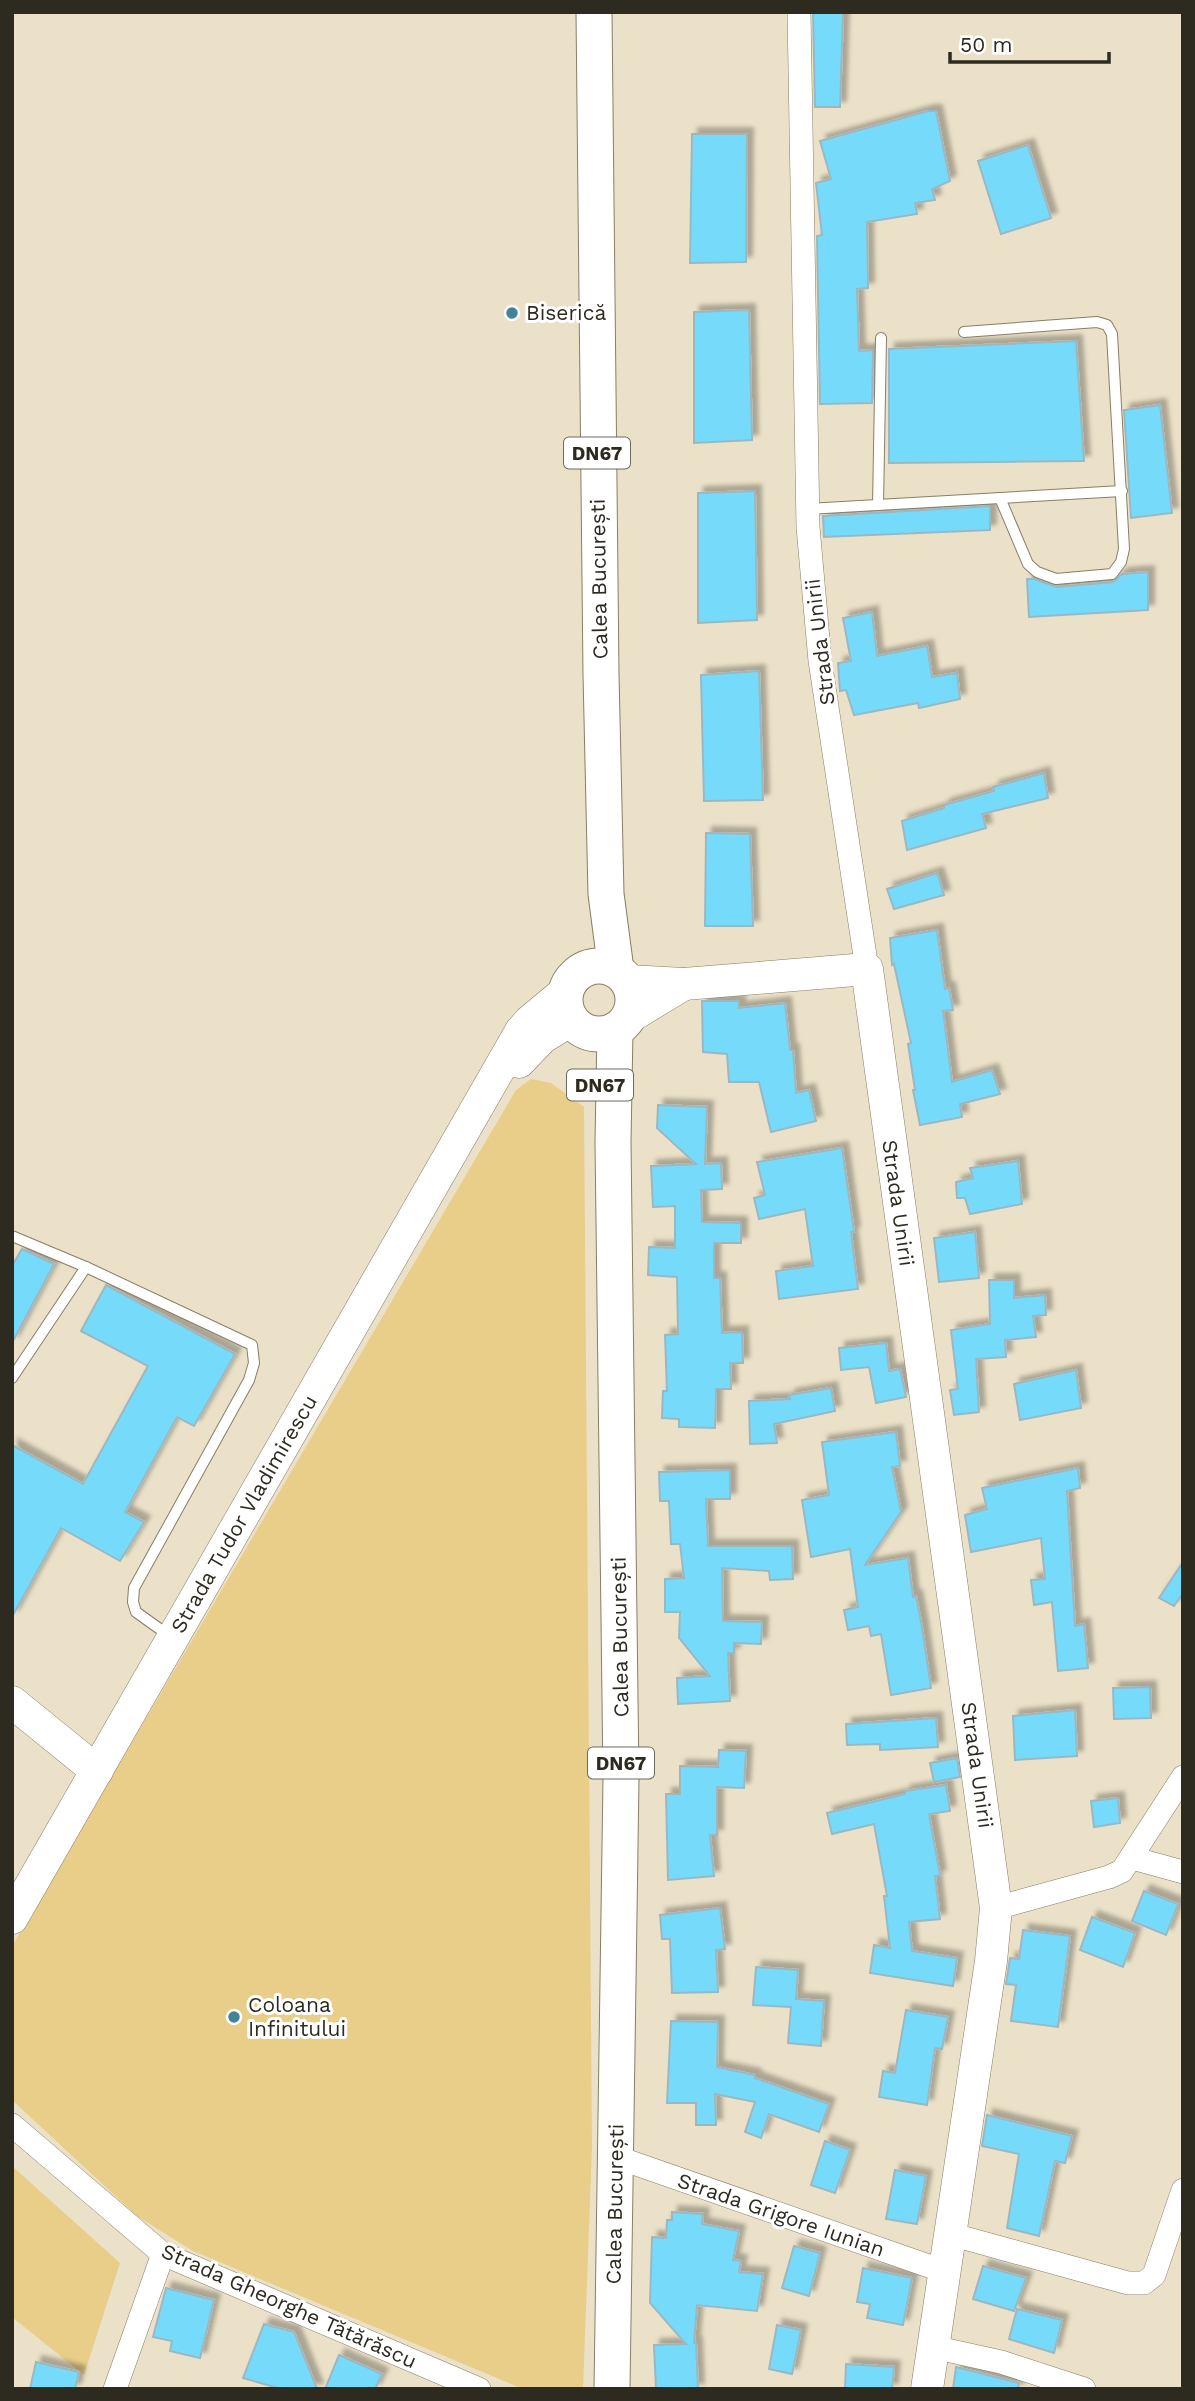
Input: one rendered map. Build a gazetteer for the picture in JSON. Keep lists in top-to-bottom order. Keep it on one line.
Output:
{"streets":{"main road":["DN67","Calea București","Strada Unirii","Strada Tudor Vladimirescu"],"street":["Strada Grigore Iunian","Strada Gheorghe Tătărăscu"]},"crossings":[["Calea București","Strada Tudor Vladimirescu"],["Calea București","Strada Grigore Iunian"],["Strada Unirii","Strada Grigore Iunian"]],"places":["Biserică","Coloana Infinitului"],"scale_bar":"50 m"}
